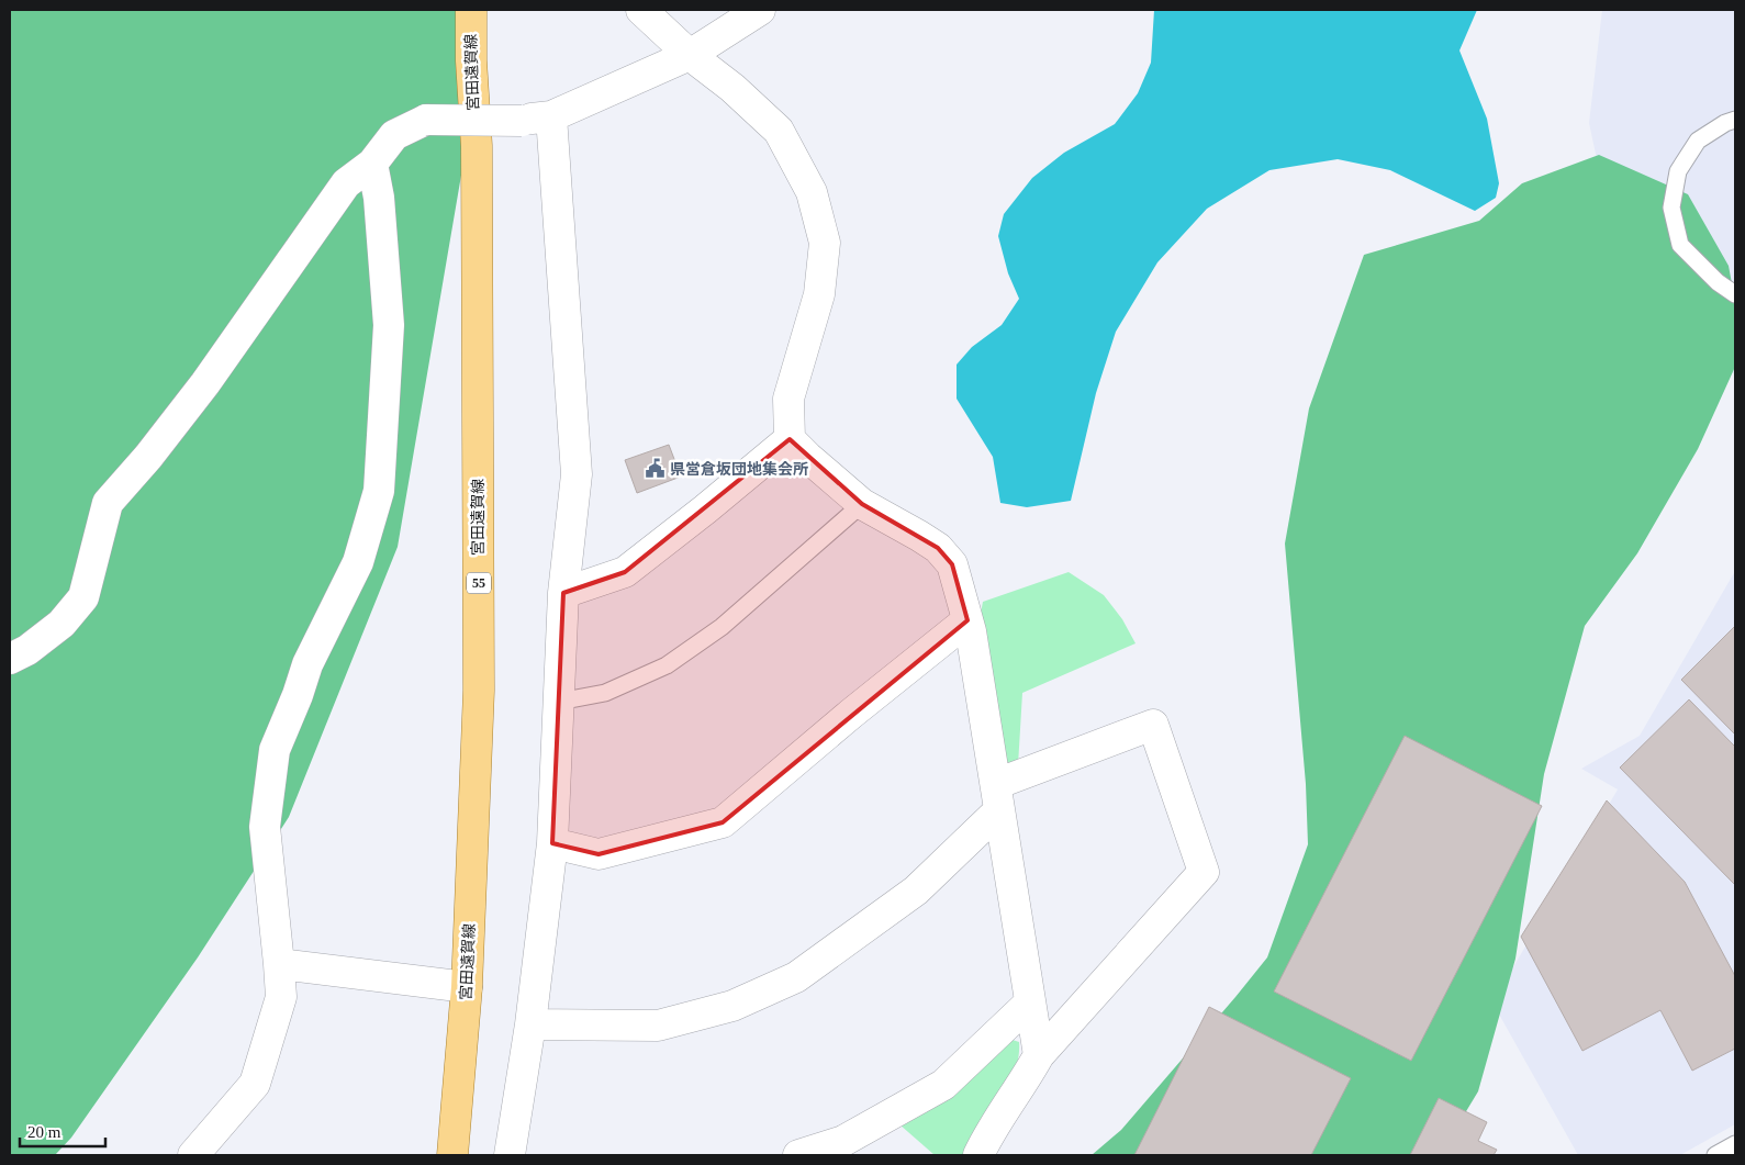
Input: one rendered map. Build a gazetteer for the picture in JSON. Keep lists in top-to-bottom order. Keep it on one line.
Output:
{"streets":{"main road":["宮田遠賀線","55"]},"places":{"public building":["県営倉坂団地集会所"]},"scale_bar":"20 m"}
